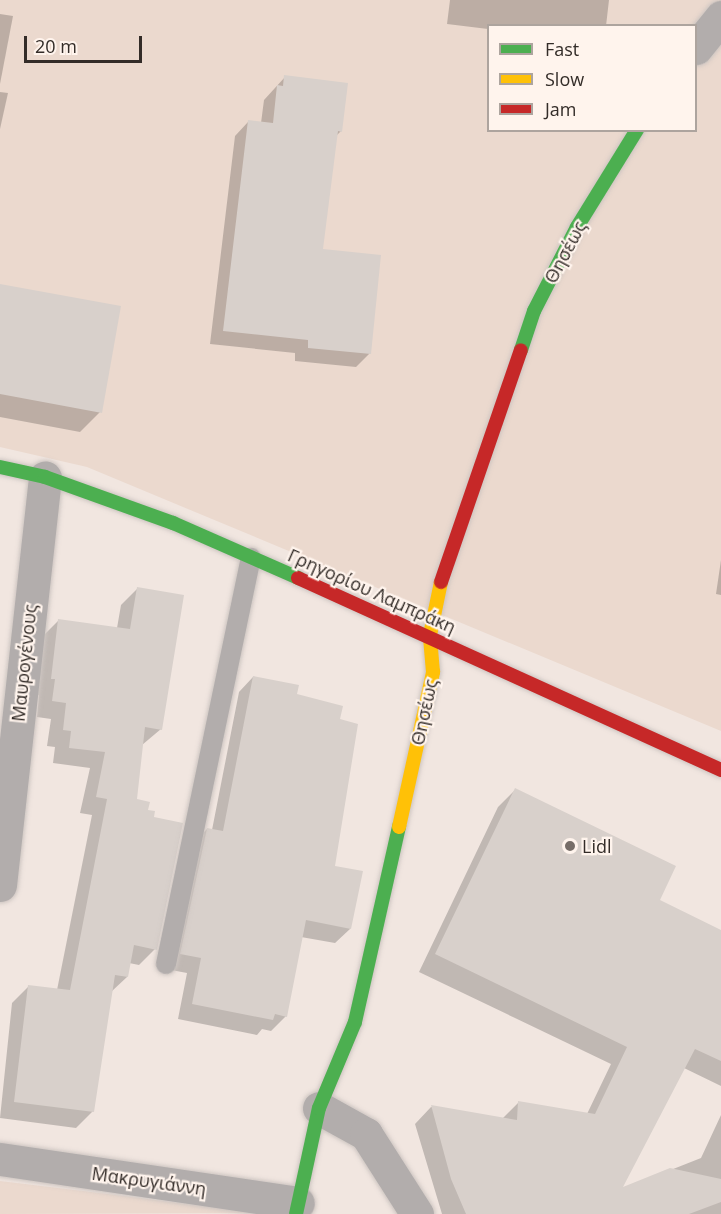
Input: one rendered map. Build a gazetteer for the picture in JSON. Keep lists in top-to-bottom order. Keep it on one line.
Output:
{"streets":{"street":["Θησέως","Γρηγορίου Λαμπράκη","Μαυρογένους","Μακρυγιάννη"]},"crossings":[["Θησέως","Γρηγορίου Λαμπράκη"],["Θησέως","Μακρυγιάννη"],["Γρηγορίου Λαμπράκη","Μαυρογένους"]],"places":["Lidl"],"legend":["Fast","Slow","Jam"],"scale_bar":"20 m"}
